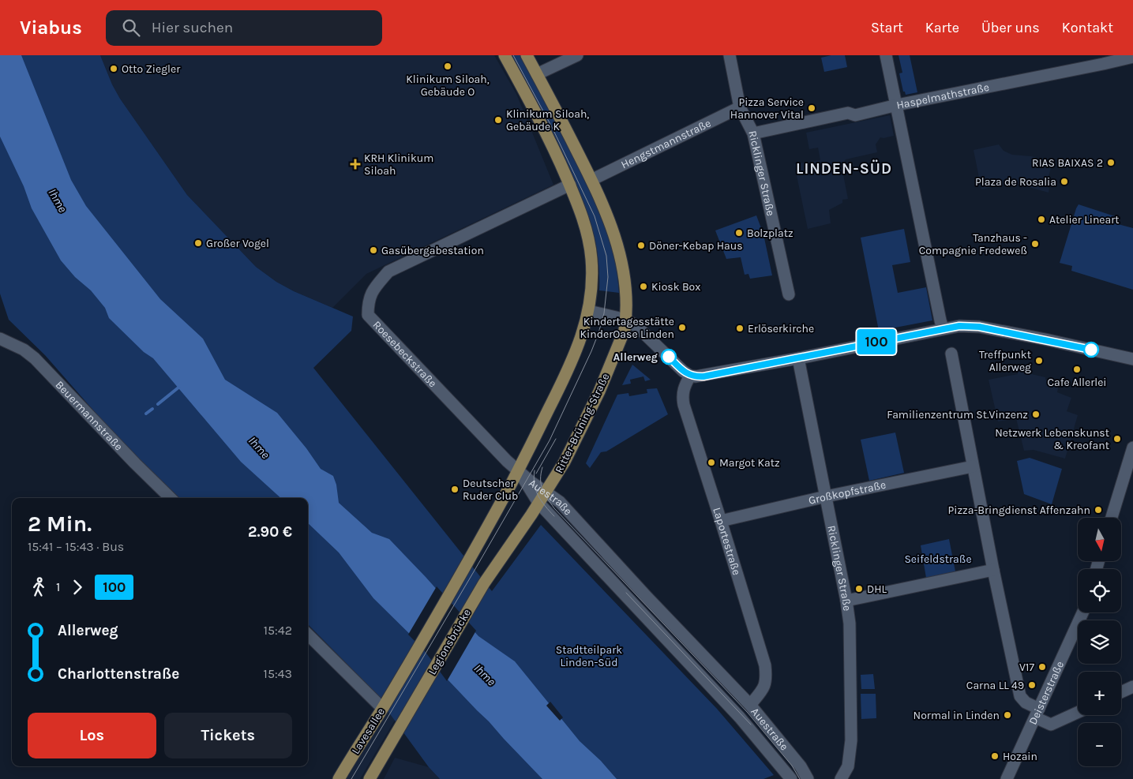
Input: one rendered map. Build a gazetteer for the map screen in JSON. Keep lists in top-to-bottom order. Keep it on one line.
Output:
{"streets":{"main road":["Ritter-Brüning-Straße","Legionsbrücke","Lavesallee"],"street":["Haspelmathstraße","Hengstmannstraße","Ricklinger Straße","Roesebeckstraße","Beuermannstraße","Großkopfstraße","Auestraße","Laportestraße","Deisterstraße"]},"crossings":[["Haspelmathstraße","Ricklinger Straße"],["Hengstmannstraße","Ricklinger Straße"],["Hengstmannstraße","Ritter-Brüning-Straße"],["Ricklinger Straße","Großkopfstraße"],["Roesebeckstraße","Auestraße"],["Roesebeckstraße","Lavesallee"],["Ritter-Brüning-Straße","Auestraße"],["Ritter-Brüning-Straße","Legionsbrücke"],["Großkopfstraße","Laportestraße"],["Auestraße","Laportestraße"],["Auestraße","Legionsbrücke"],["Auestraße","Lavesallee"]],"districts":["LINDEN-SÜD"],"water":["Ihme"],"parks":["Seifeldstraße","Stadtteilpark Linden-Süd"],"places":{"other":["Klinikum Siloah, Gebäude O","Otto Ziegler","Pizza Service Hannover Vital","Klinikum Siloah, Gebäude K","RIAS BAIXAS 2","Plaza de Rosalia","Atelier Lineart","Bolzplatz","Großer Vogel","Tanzhaus - Compagnie Fredeweß","Döner-Kebap Haus","Gasübergabestation","Kiosk Box","Kindertagesstätte KinderOase Linden","Erlöserkirche","Allerweg","Treffpunkt Allerweg","Cafe Allerlei","Familienzentrum St.Vinzenz","Netzwerk Lebenskunst & Kreofant","Margot Katz","Deutscher Ruder Club","Pizza-Bringdienst Affenzahn","DHL","V17","Carna LL 49","Normal in Linden","Hozain"],"health":["KRH Klinikum Siloah"]},"lines":["bus line 100"],"north":"bottom","page":{"header":"Viabus","search":"Hier suchen","nav":["Start","Karte","Über uns","Kontakt"],"on_map":"100","heading":["2 Min.","15:41 – 15:43 · Bus","2.90 €"],"map_buttons":["+","−"],"legs":["1","100"],"list":[{"name":"Allerweg","value":"15:42"},{"name":"Charlottenstraße","value":"15:43"}],"buttons":["Los","Tickets"]}}
